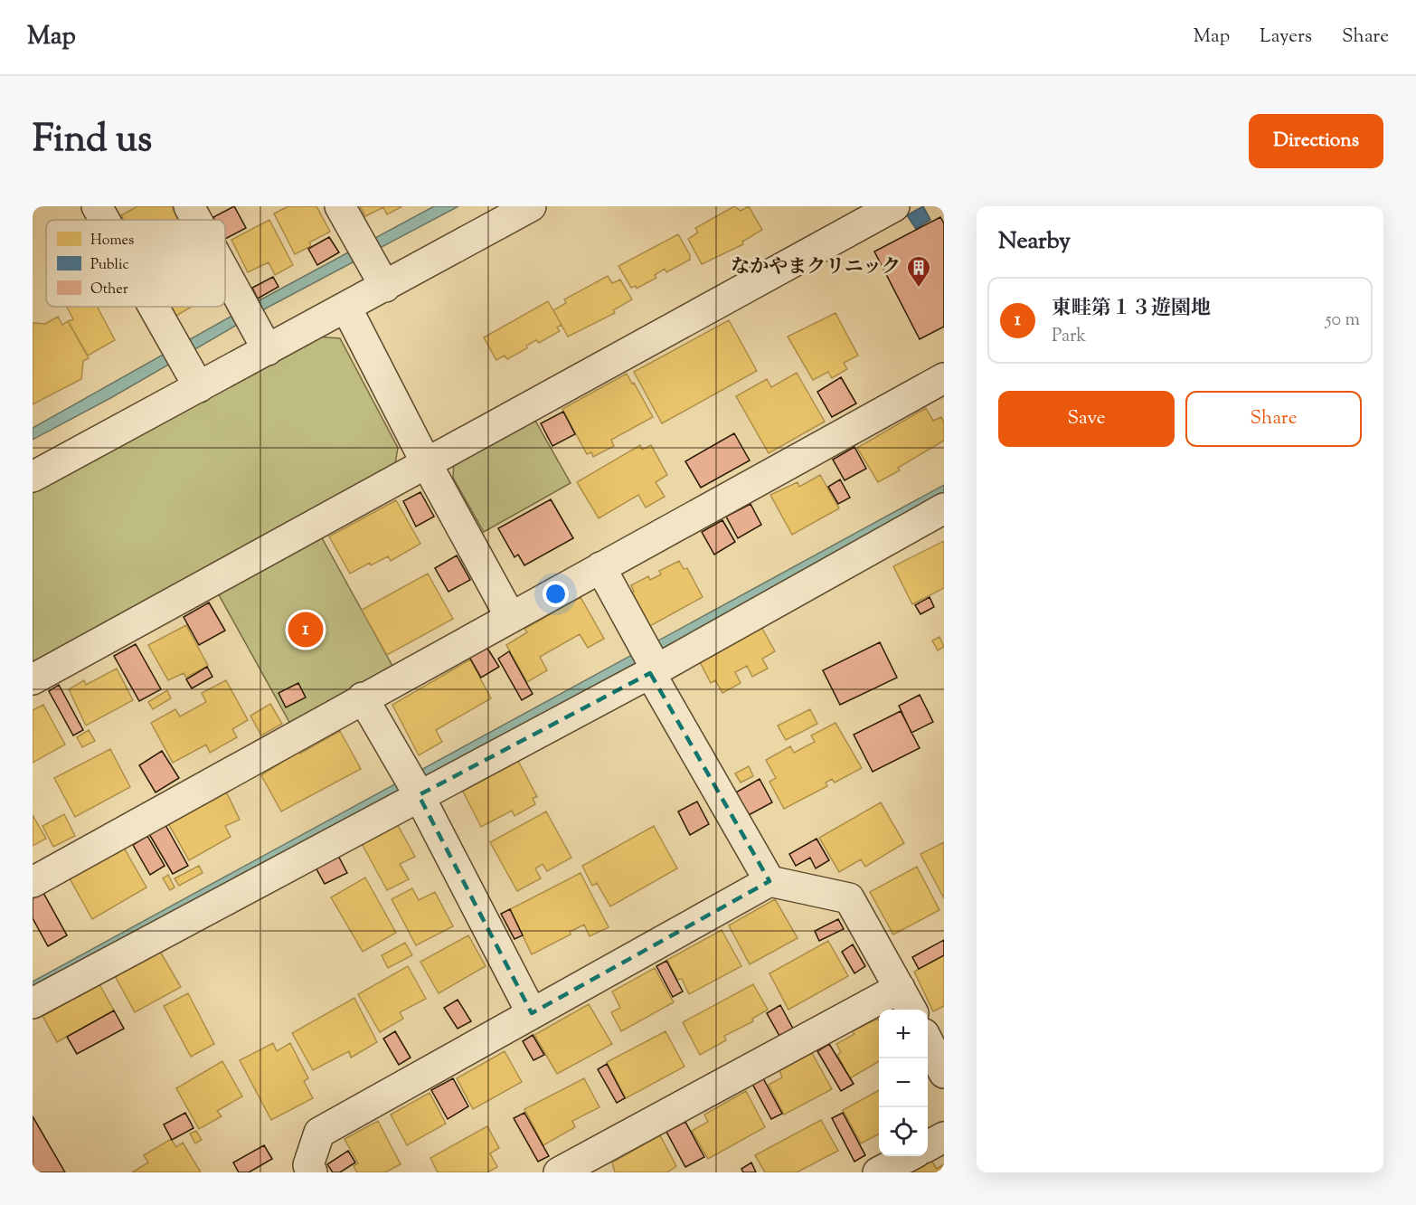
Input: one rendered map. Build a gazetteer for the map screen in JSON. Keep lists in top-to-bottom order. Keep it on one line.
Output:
{"places":{"building":["なかやまクリニック"]},"legend":["Homes","Public","Other"],"page":{"header":"Map","nav":["Map","Layers","Share"],"title":"Find us","buttons":["Directions",["Save","Share"]],"heading":"Nearby","list":[{"mark":"1","name":"東畦第１３遊園地","note":"Park","value":"50 m"}],"pins":"1","map_buttons":["+","−"]}}
